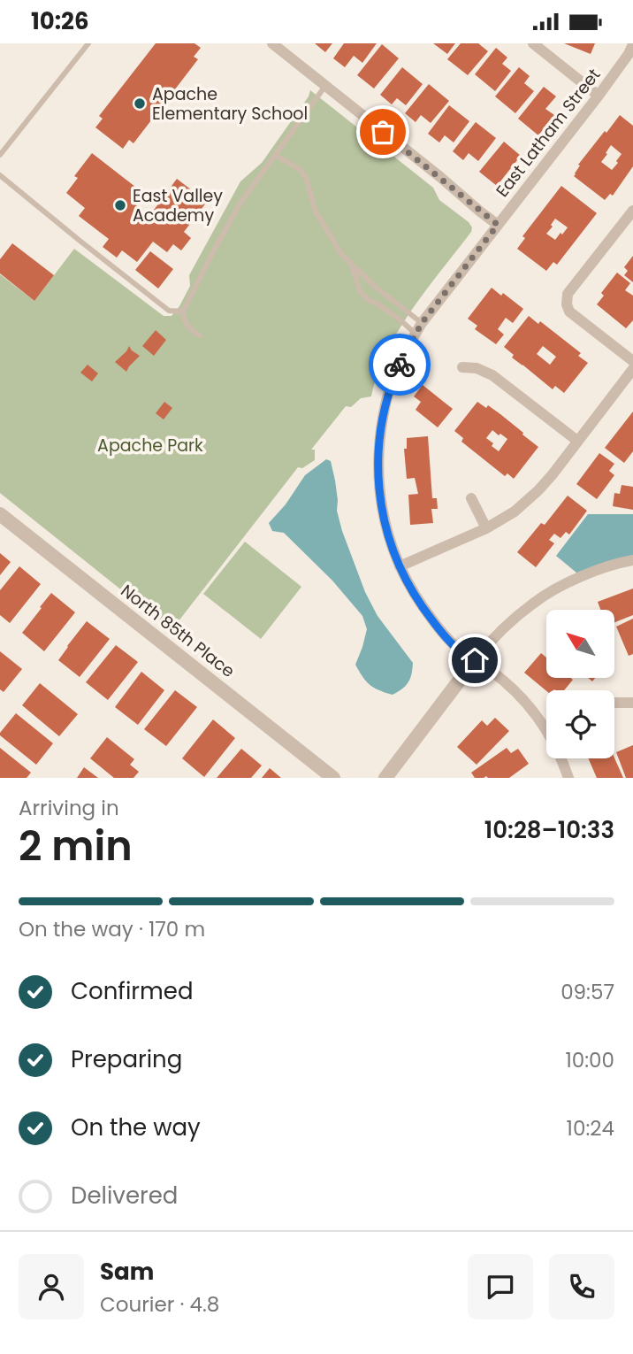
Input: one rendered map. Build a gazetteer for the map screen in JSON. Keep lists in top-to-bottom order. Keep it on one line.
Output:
{"streets":{"street":["East Latham Street","North 85th Place"]},"parks":["Apache Park"],"places":["Apache Elementary School","East Valley Academy"],"north":"top left","page":{"status":"10:26","heading":["2 min","Arriving in","10:28–10:33"],"panel":["Sam","Courier · 4.8"],"bar":"On the way · 170 m","list":[["Confirmed","09:57"],["Preparing","10:00"],["On the way","10:24"],"Delivered"]}}
